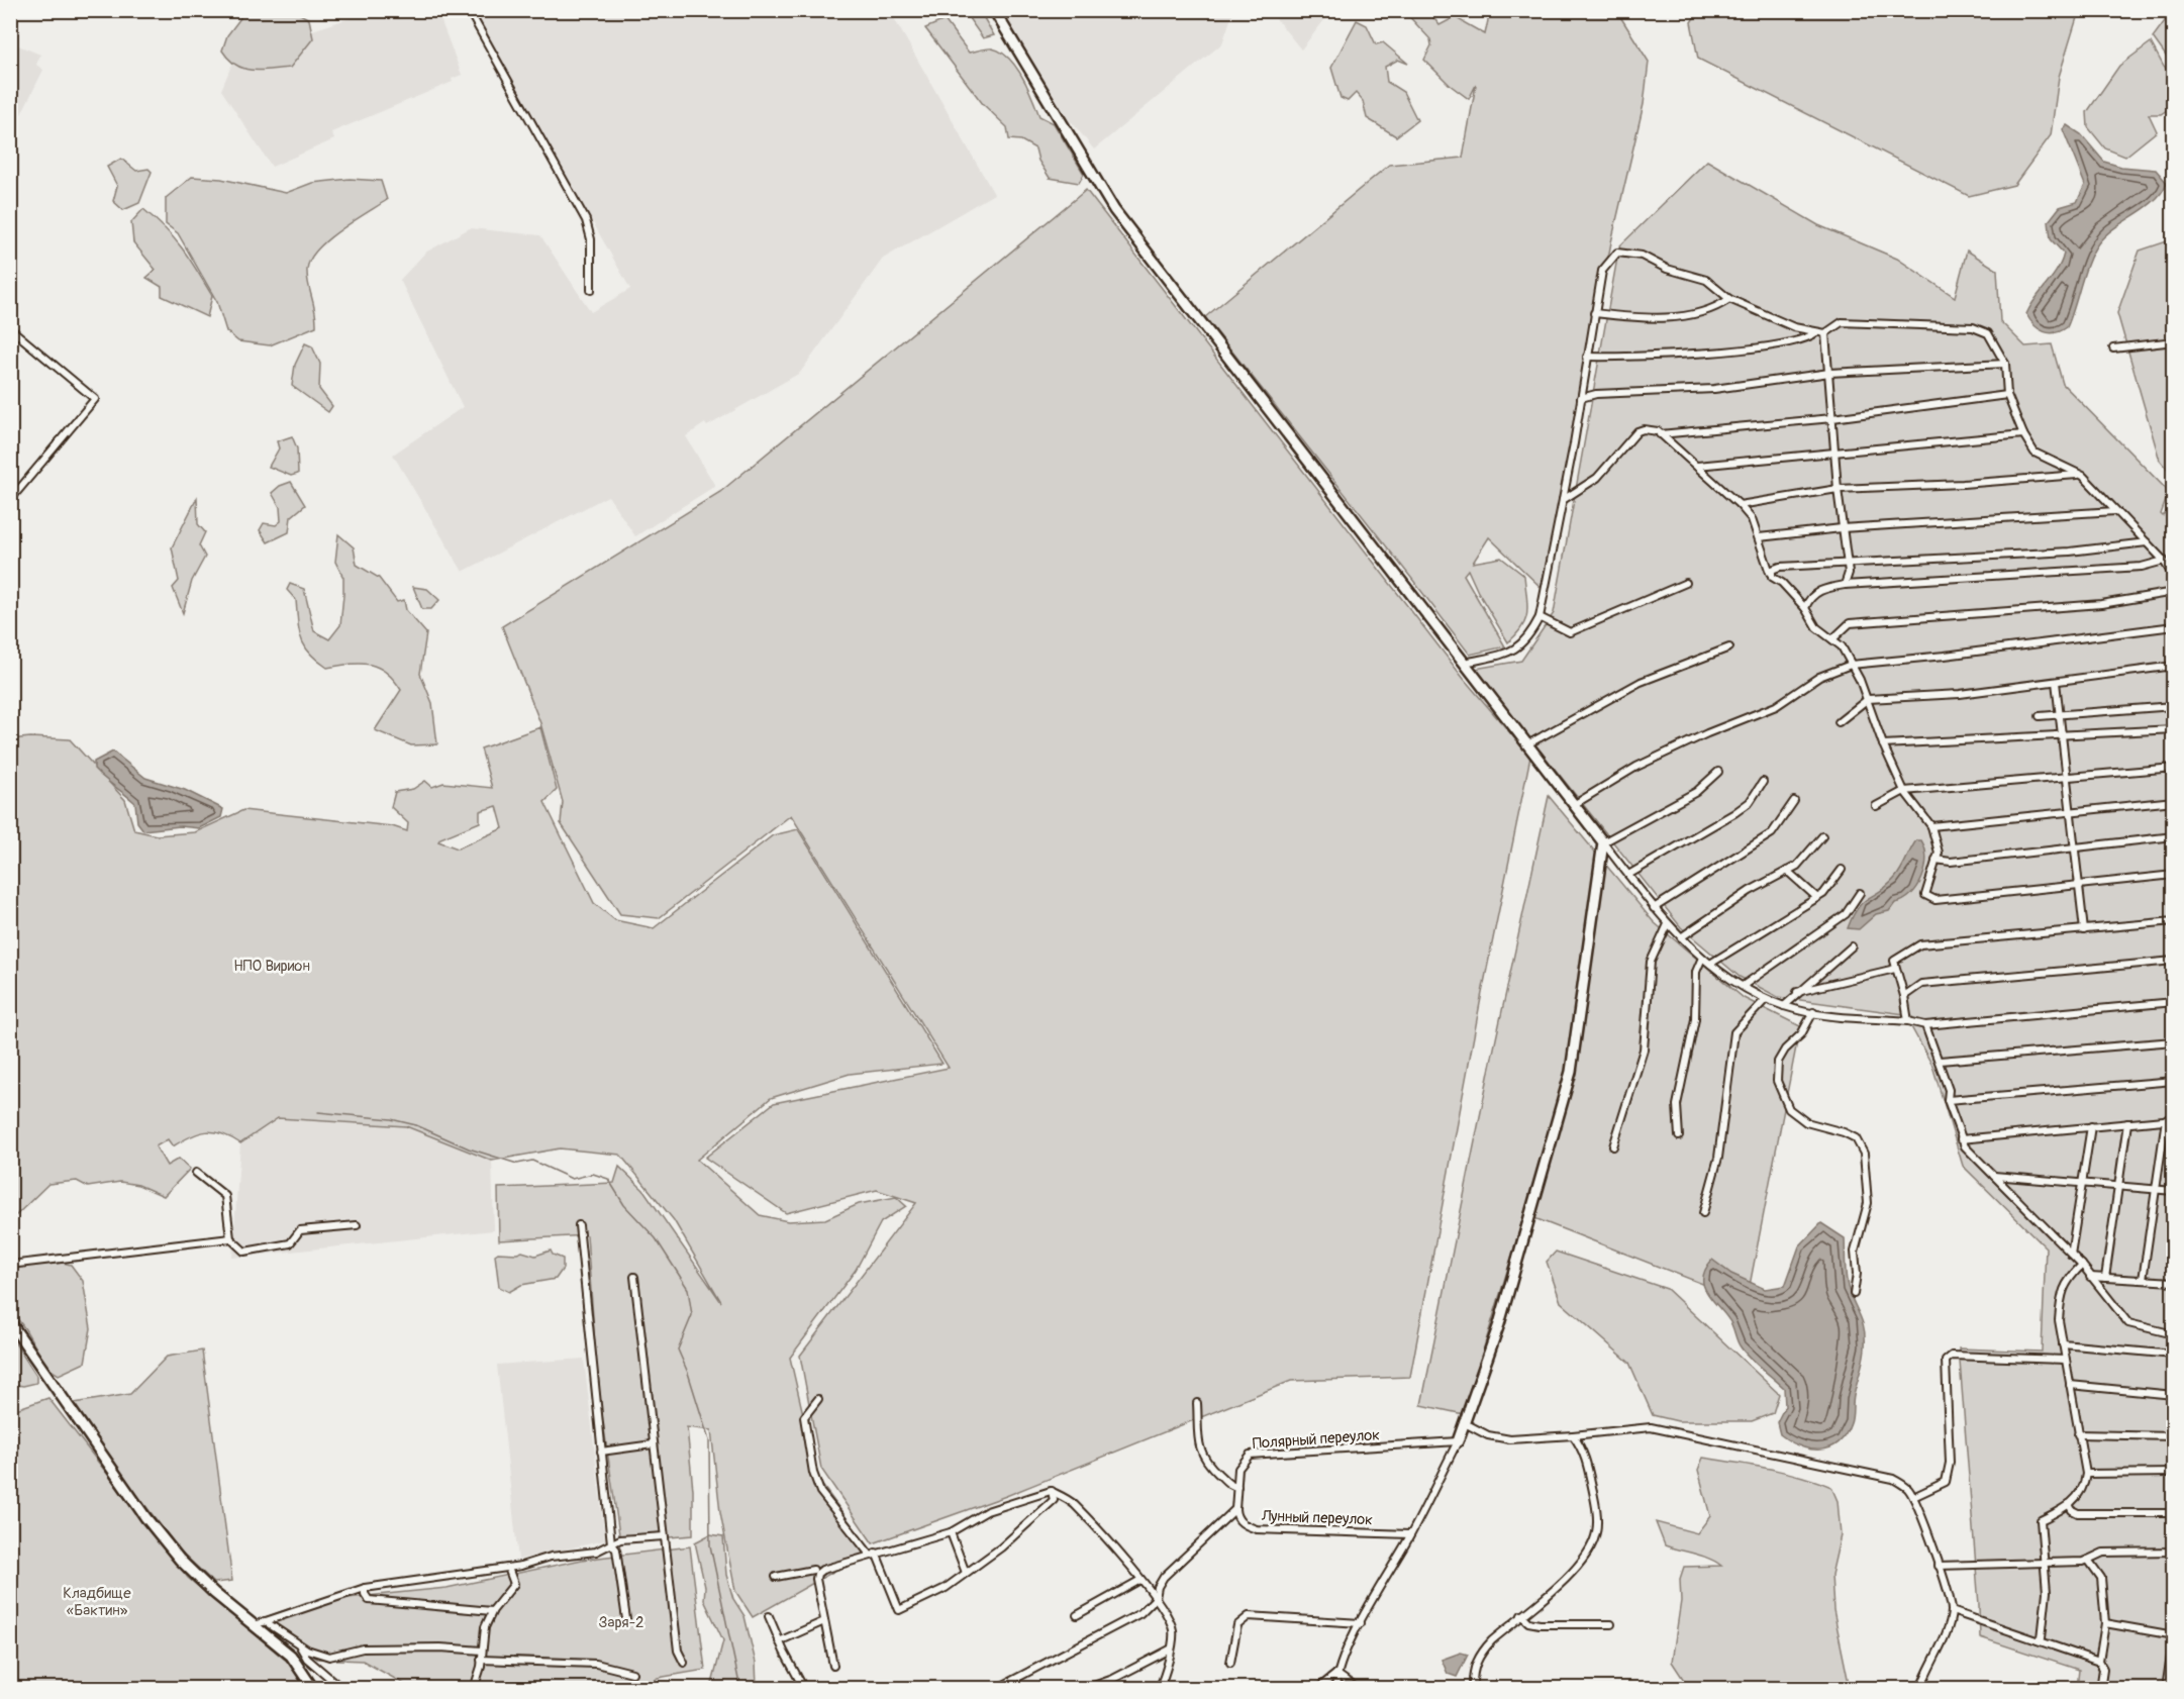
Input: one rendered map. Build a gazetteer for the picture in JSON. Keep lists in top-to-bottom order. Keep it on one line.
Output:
{"streets":{"street":["Полярный переулок","Лунный переулок"]},"crossings":[["Полярный переулок","Лунный переулок"]],"parks":["НПО Вирион","Кладбище «Бактин»","Заря-2"]}
